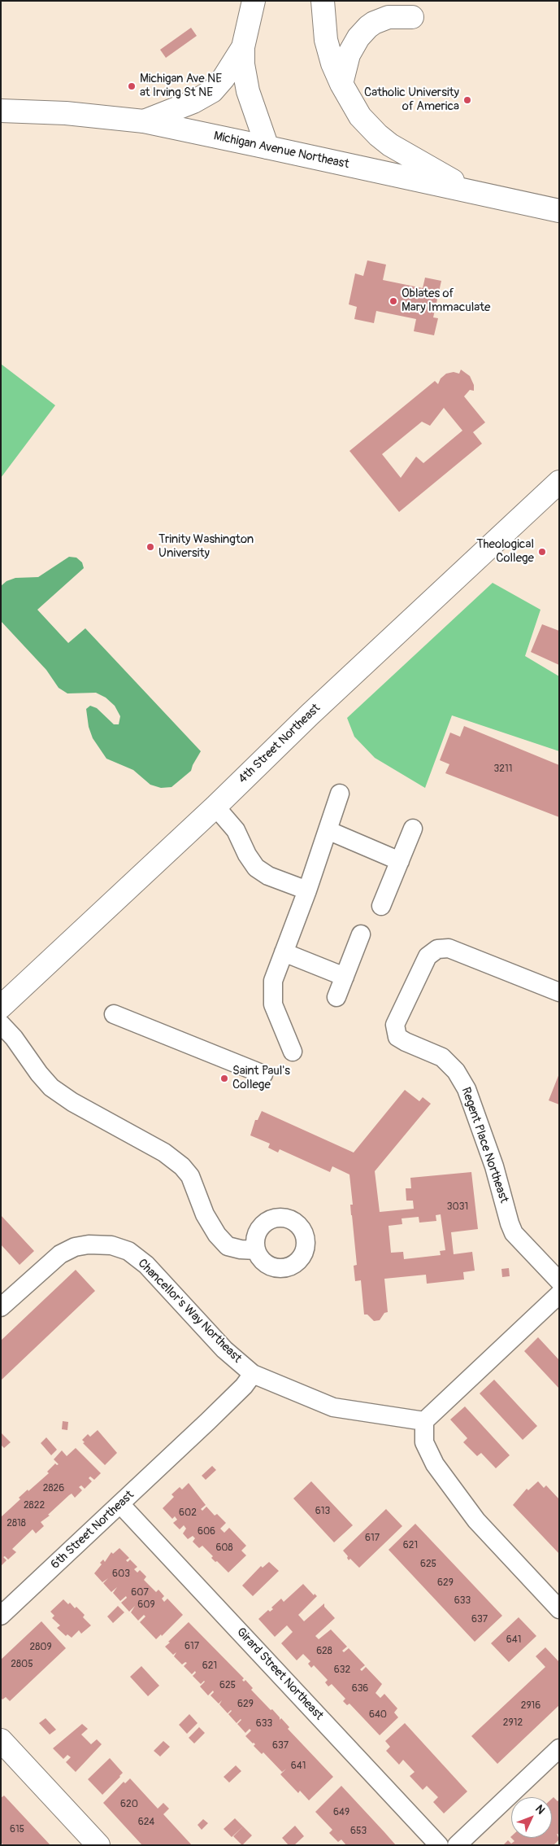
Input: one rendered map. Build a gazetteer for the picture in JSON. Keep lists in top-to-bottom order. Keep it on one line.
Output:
{"streets":{"main road":["Michigan Avenue Northeast","4th Street Northeast"],"street":["Regent Place Northeast","Chancellor's Way Northeast","6th Street Northeast","Girard Street Northeast"]},"crossings":[["Chancellor's Way Northeast","6th Street Northeast"],["6th Street Northeast","Girard Street Northeast"]],"places":["Michigan Ave NE at Irving St NE","Catholic University of America","Oblates of Mary Immaculate","Trinity Washington University","Theological College","Saint Paul's College"],"house_numbers":["3211","3031","2826","2822","613","602","2818","606","617","621","608","625","603","629","607","633","609","637","641","617","2809","628","2805","621","632","625","636","629","2916","640","2912","633","637","641","620","649","624","615","653"],"north":"top right"}
